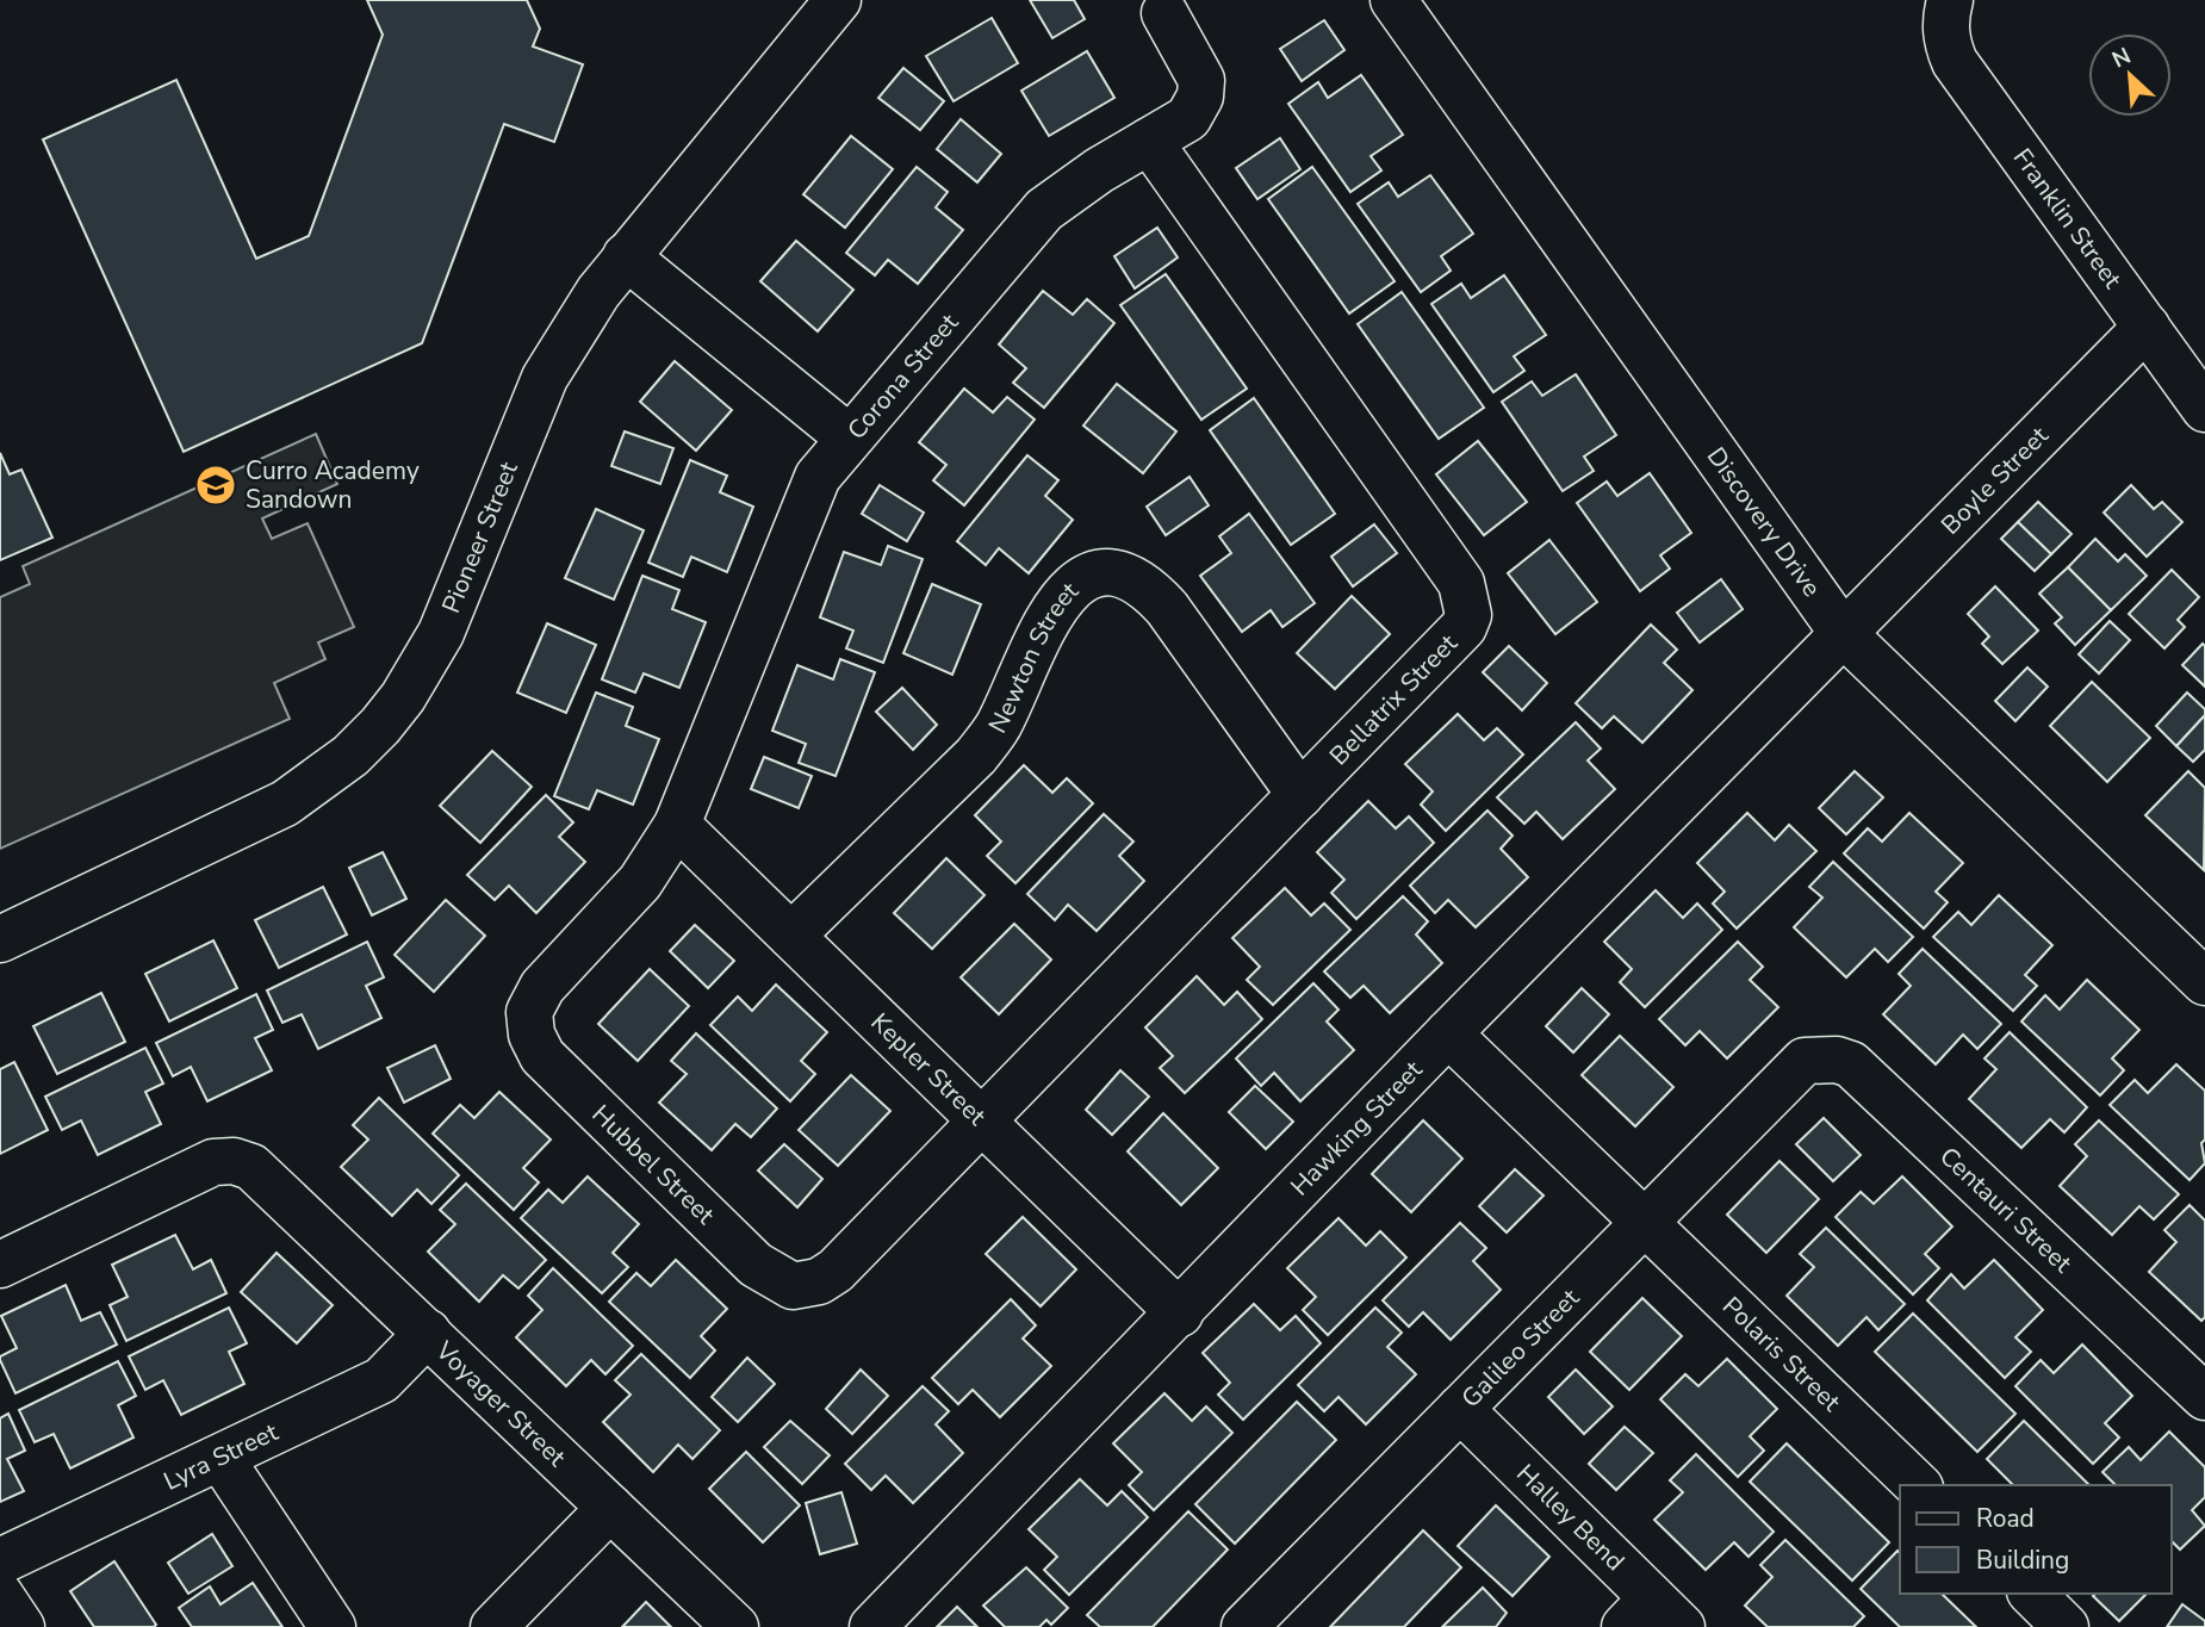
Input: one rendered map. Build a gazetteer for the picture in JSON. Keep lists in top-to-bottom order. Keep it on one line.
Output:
{"streets":{"street":["Franklin Street","Corona Street","Boyle Street","Discovery Drive","Pioneer Street","Newton Street","Bellatrix Street","Kepler Street","Hawking Street","Hubbel Street","Centauri Street","Galileo Street","Polaris Street","Voyager Street","Lyra Street","Halley Bend"]},"crossings":[["Franklin Street","Boyle Street"],["Corona Street","Bellatrix Street"],["Corona Street","Kepler Street"],["Corona Street","Hubbel Street"],["Boyle Street","Discovery Drive"],["Boyle Street","Hawking Street"],["Discovery Drive","Hawking Street"],["Newton Street","Bellatrix Street"],["Newton Street","Kepler Street"],["Bellatrix Street","Kepler Street"],["Bellatrix Street","Hubbel Street"],["Kepler Street","Hawking Street"],["Kepler Street","Hubbel Street"],["Hawking Street","Polaris Street"],["Centauri Street","Galileo Street"],["Galileo Street","Polaris Street"],["Galileo Street","Halley Bend"],["Voyager Street","Lyra Street"]],"places":{"school or university":["Curro Academy Sandown"]},"legend":["Road","Building"],"north":"top left"}
